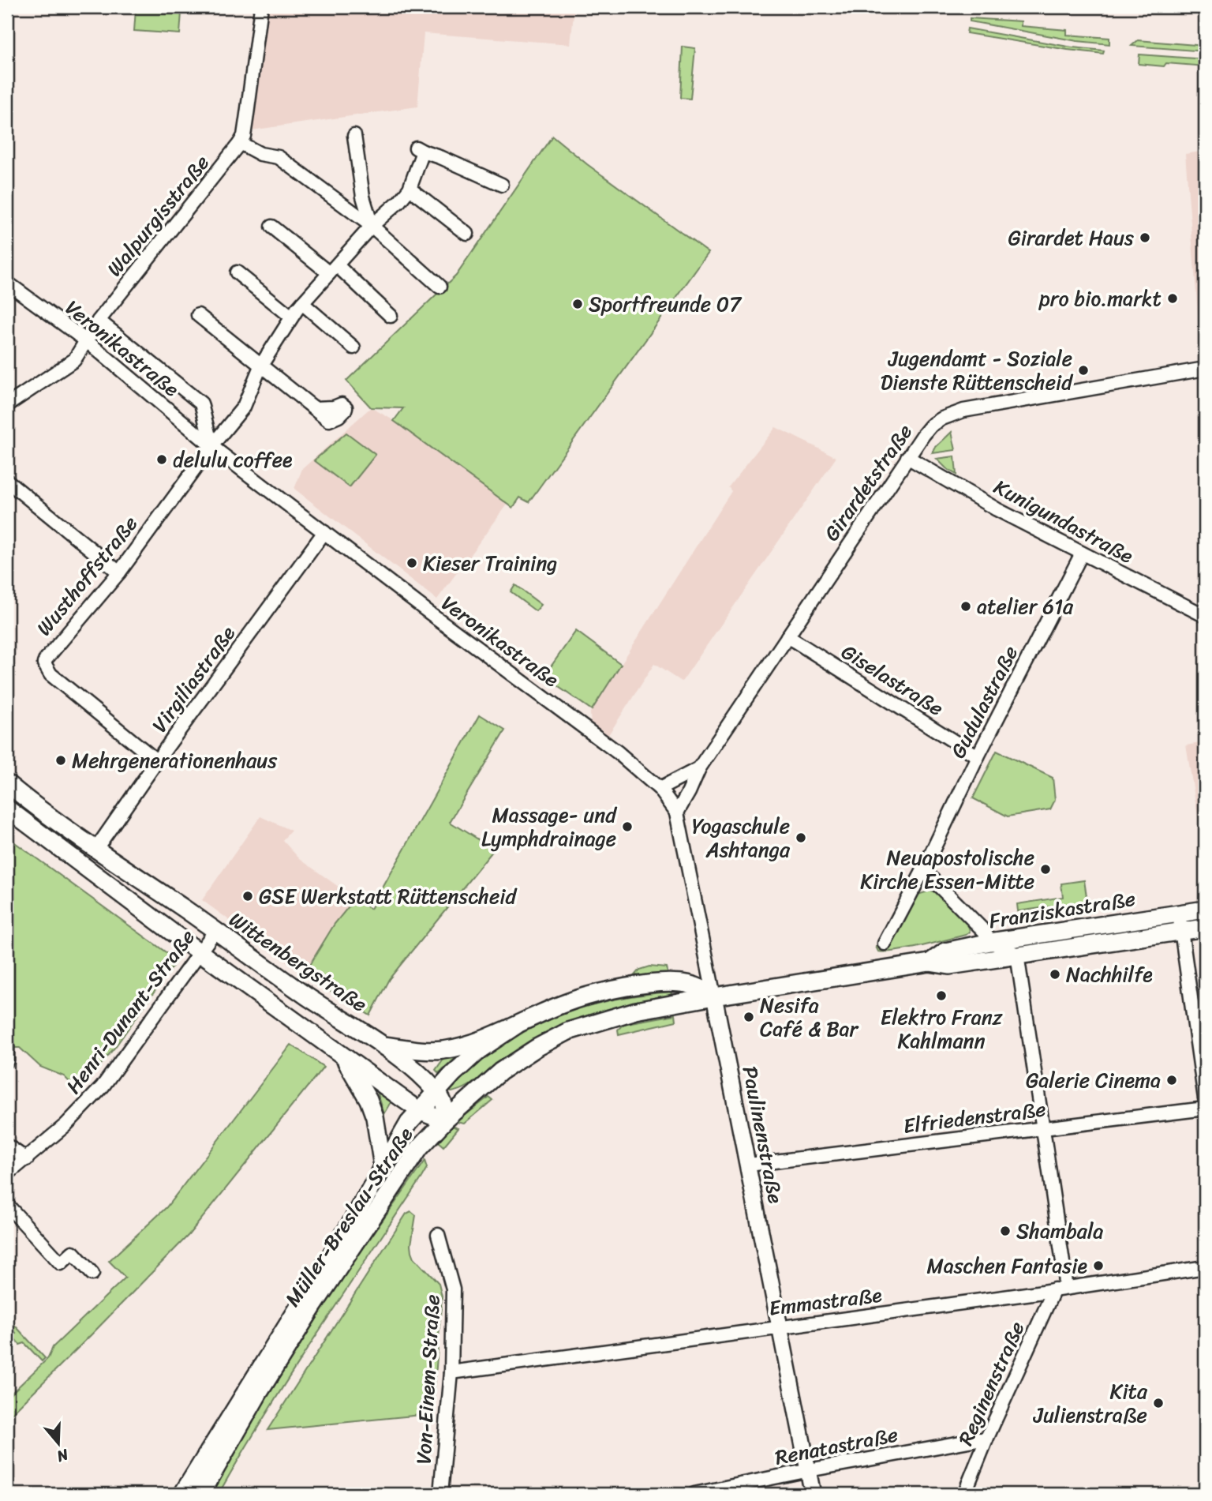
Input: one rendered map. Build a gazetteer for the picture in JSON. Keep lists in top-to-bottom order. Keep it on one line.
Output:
{"streets":{"main road":["Franziskastraße","Wittenbergstraße","Müller-Breslau-Straße"],"street":["Walpurgisstraße","Veronikastraße","Girardetstraße","Kunigundastraße","Wusthoffstraße","Virgiliastraße","Giselastraße","Gudulastraße","Henri-Dunant-Straße","Elfriedenstraße","Paulinenstraße","Emmastraße","Von-Einem-Straße","Reginenstraße","Renatastraße"]},"crossings":[["Walpurgisstraße","Veronikastraße"],["Veronikastraße","Girardetstraße"],["Veronikastraße","Wusthoffstraße"],["Veronikastraße","Virgiliastraße"],["Veronikastraße","Paulinenstraße"],["Girardetstraße","Kunigundastraße"],["Girardetstraße","Giselastraße"],["Girardetstraße","Paulinenstraße"],["Kunigundastraße","Gudulastraße"],["Wusthoffstraße","Virgiliastraße"],["Virgiliastraße","Wittenbergstraße"],["Giselastraße","Gudulastraße"],["Franziskastraße","Paulinenstraße"],["Franziskastraße","Müller-Breslau-Straße"],["Wittenbergstraße","Henri-Dunant-Straße"],["Wittenbergstraße","Müller-Breslau-Straße"],["Elfriedenstraße","Paulinenstraße"],["Paulinenstraße","Müller-Breslau-Straße"],["Paulinenstraße","Emmastraße"],["Paulinenstraße","Renatastraße"],["Emmastraße","Von-Einem-Straße"],["Emmastraße","Reginenstraße"],["Reginenstraße","Renatastraße"]],"places":["Girardet Haus","pro bio.markt","Sportfreunde 07","Jugendamt - Soziale Dienste Rüttenscheid","delulu coffee","Kieser Training","atelier 61a","Mehrgenerationenhaus","Massage- und Lymphdrainage","Yogaschule Ashtanga","Neuapostolische Kirche Essen-Mitte","GSE Werkstatt Rüttenscheid","Nachhilfe","Elektro Franz Kahlmann","Nesifa Café & Bar","Galerie Cinema","Shambala","Maschen Fantasie","Kita Julienstraße"],"north":"bottom"}
